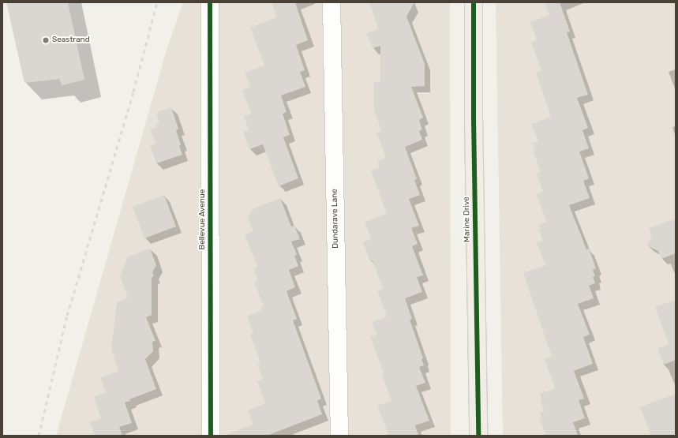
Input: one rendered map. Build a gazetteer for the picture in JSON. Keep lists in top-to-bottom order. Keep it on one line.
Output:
{"streets":{"main road":["Marine Drive"],"street":["Dundarave Lane","Bellevue Avenue"]},"places":["Seastrand"]}
